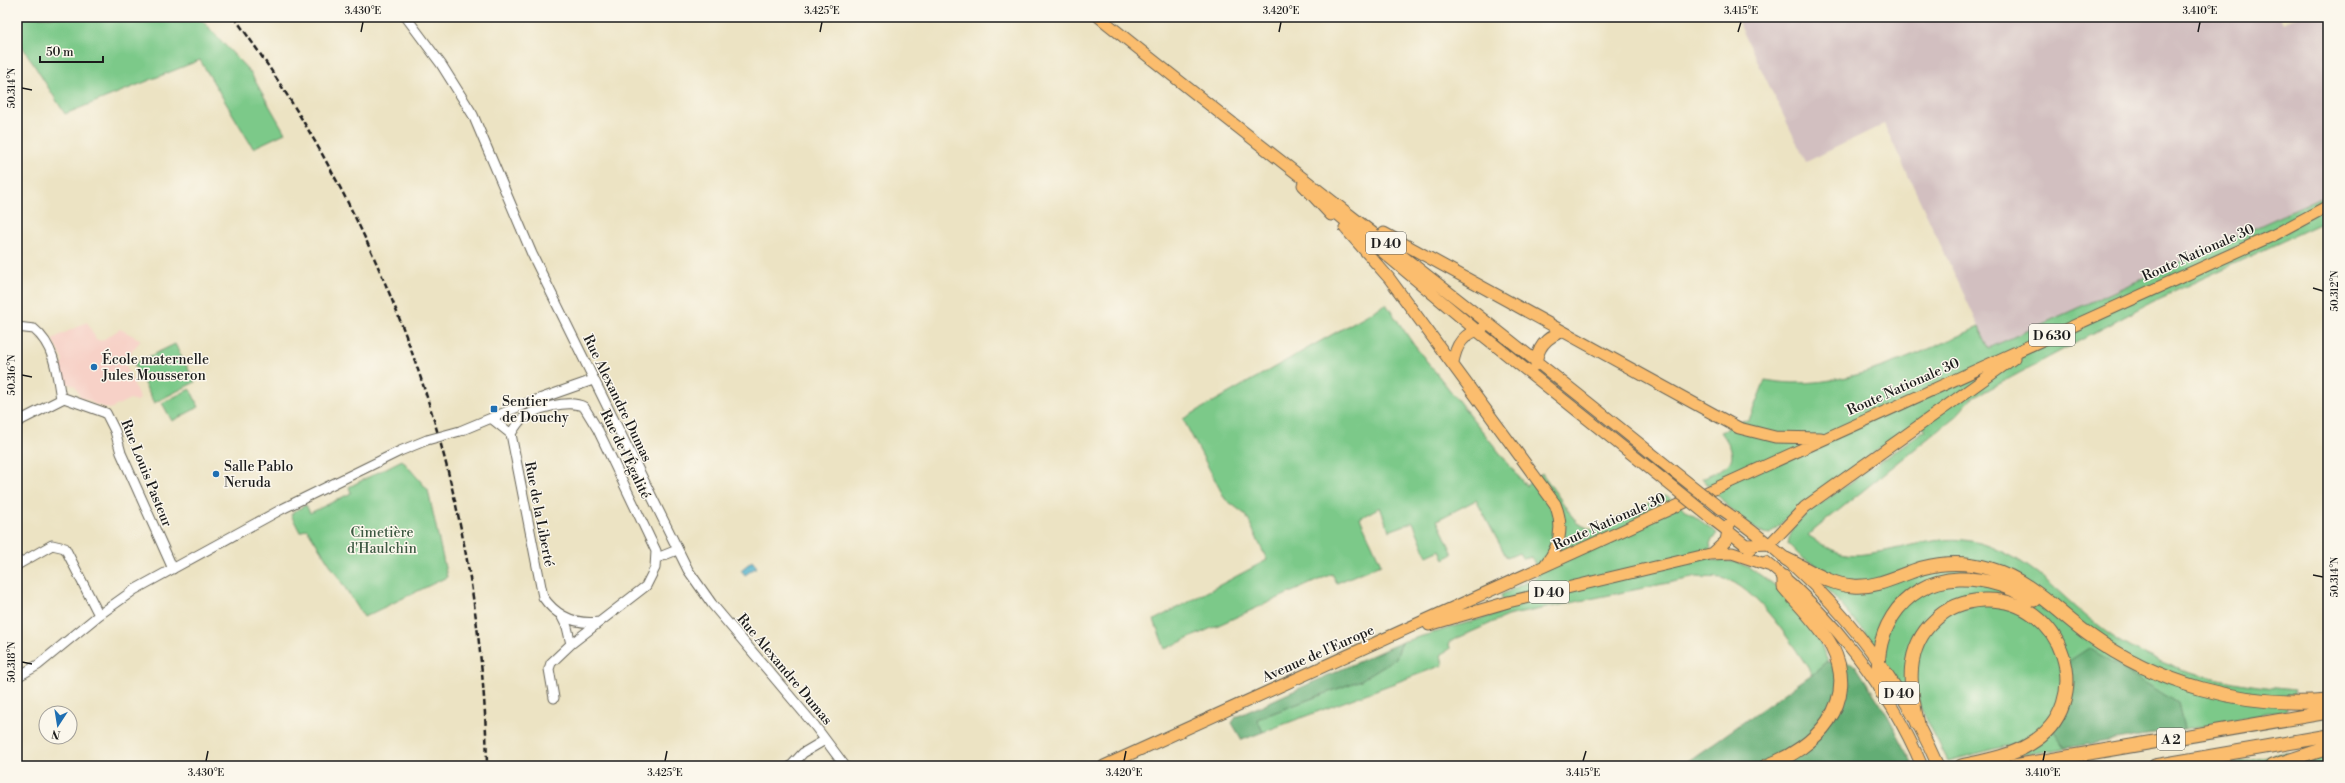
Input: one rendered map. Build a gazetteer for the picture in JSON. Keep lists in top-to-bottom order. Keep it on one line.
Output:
{"streets":{"highway":["A 2"],"main road":["D 40","Route Nationale 30","D 630","Avenue de l'Europe"],"street":["Rue Alexandre Dumas","Rue de l'Égalité","Rue Louis Pasteur","Rue de la Liberté"]},"crossings":[["D 40","Route Nationale 30"],["D 40","Avenue de l'Europe"],["Route Nationale 30","Avenue de l'Europe"],["Rue de l'Égalité","Rue de la Liberté"]],"parks":["Cimetière d'Haulchin"],"places":{"other":["École maternelle Jules Mousseron","Salle Pablo Neruda"],"transit":["Sentier de Douchy"]},"scale_bar":"50 m","north":"bottom","coordinates":["3.430°E","3.425°E","3.420°E","3.415°E","3.410°E","50.314°N","50.312°N","50.316°N","50.318°N"]}
